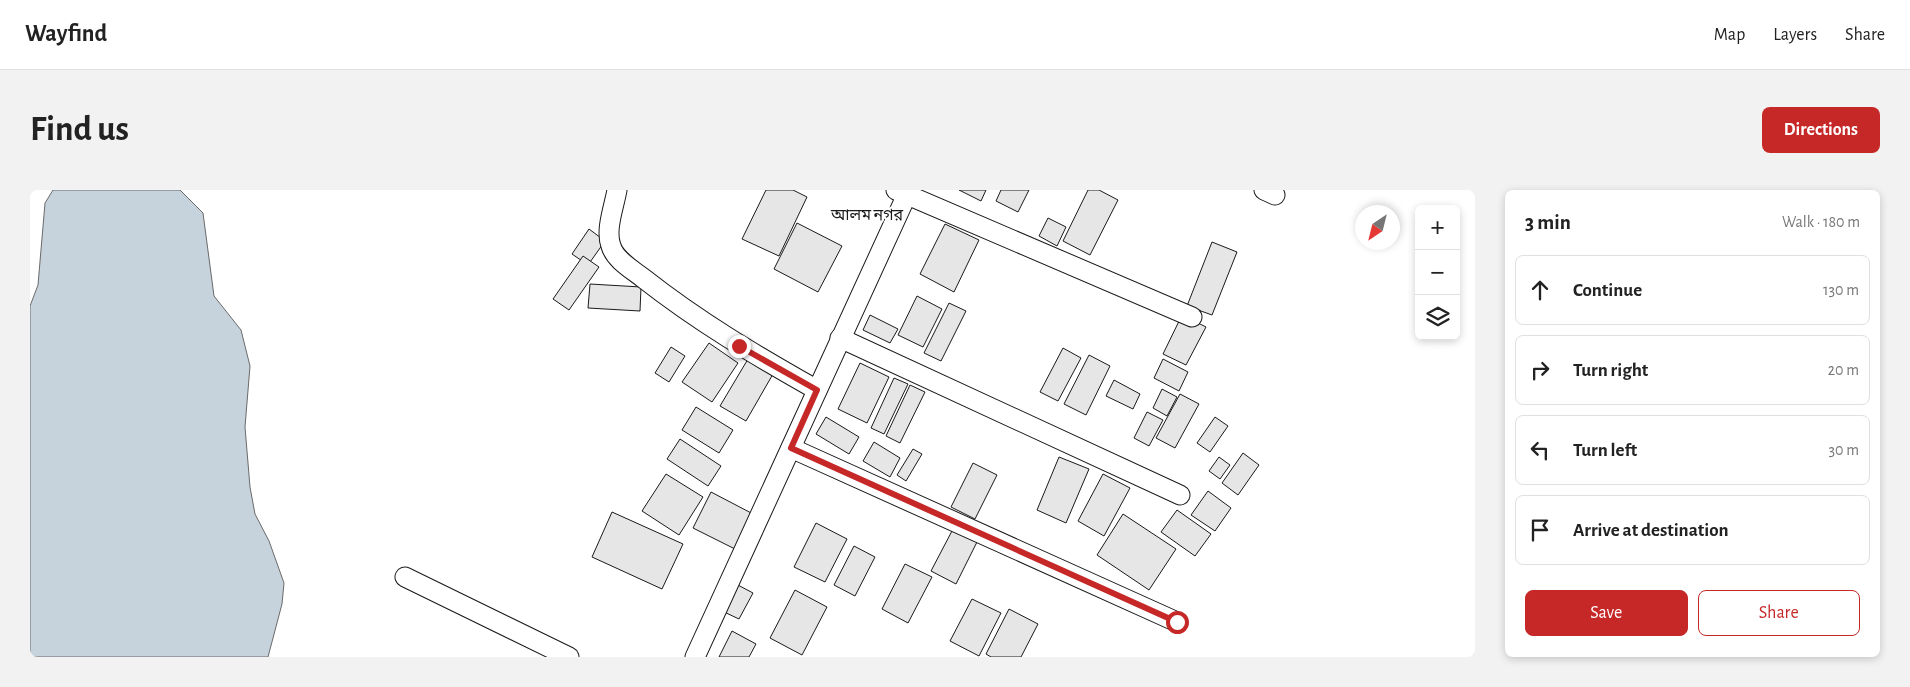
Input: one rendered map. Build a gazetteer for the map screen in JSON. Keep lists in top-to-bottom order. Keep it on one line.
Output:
{"districts":["আলম নগর"],"north":"bottom left","page":{"header":"Wayfind","nav":["Map","Layers","Share"],"buttons":["Directions",["Save","Share"]],"title":"Find us","heading":["3 min","Walk · 180 m"],"map_buttons":["+","−"],"list":[["Continue","130 m"],["Turn right","20 m"],["Turn left","30 m"],"Arrive at destination"]}}
